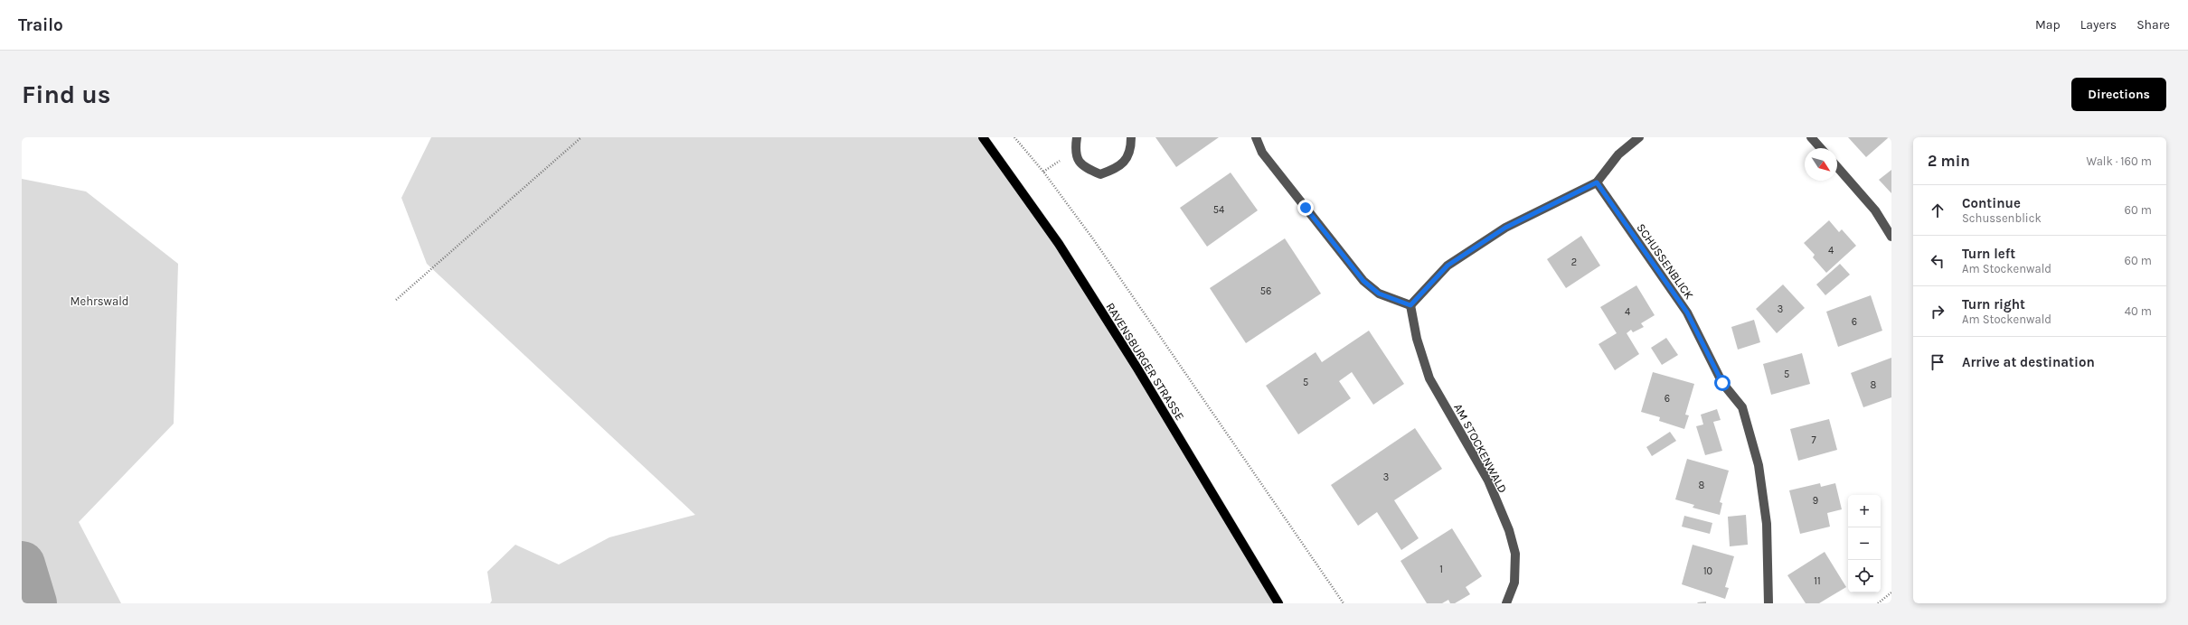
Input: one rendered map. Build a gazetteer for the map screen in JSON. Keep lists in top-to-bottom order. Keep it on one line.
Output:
{"streets":{"main road":["RAVENSBURGER STRASSE"],"street":["SCHUSSENBLICK","AM STOCKENWALD"]},"parks":["Mehrswald"],"house_numbers":["54","4","2","56","3","4","6","5","5","8","6","7","3","8","9","1","10","11"],"north":"bottom right","page":{"header":"Trailo","nav":["Map","Layers","Share"],"buttons":"Directions","title":"Find us","heading":["2 min","Walk · 160 m"],"list":[["Continue","Schussenblick","60 m"],["Turn left","Am Stockenwald","60 m"],["Turn right","Am Stockenwald","40 m"],"Arrive at destination"],"map_buttons":["+","−"]}}
